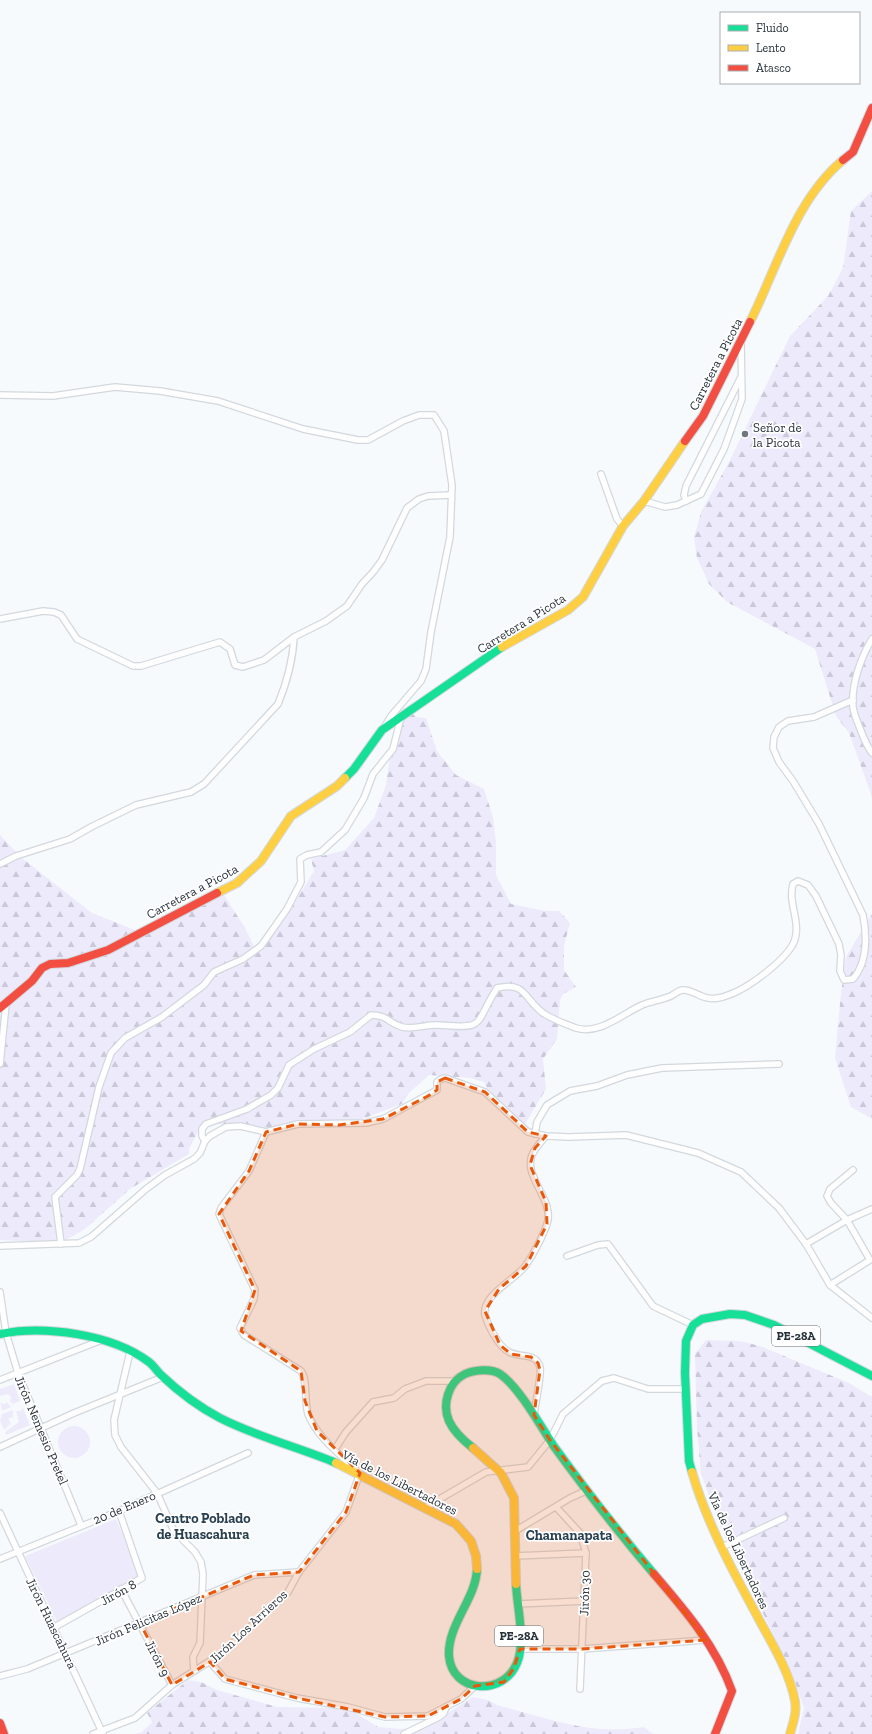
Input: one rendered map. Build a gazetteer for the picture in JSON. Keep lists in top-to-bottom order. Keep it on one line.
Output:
{"streets":{"main road":["Carretera a Picota","PE-28A","Vía de los Libertadores"],"street":["Jirón Nemesio Pretel","20 de Enero","Jirón 8","Jirón 30","Jirón Felicitas López","Jirón Huascahura","Jirón Los Arrieros","Jirón 9"]},"crossings":[["PE-28A","Vía de los Libertadores"],["Jirón Nemesio Pretel","Vía de los Libertadores"],["Jirón Nemesio Pretel","20 de Enero"],["Vía de los Libertadores","Jirón Los Arrieros"],["20 de Enero","Jirón 8"],["20 de Enero","Jirón Huascahura"],["Jirón 8","Jirón Huascahura"],["Jirón 8","Jirón 9"],["Jirón Felicitas López","Jirón Huascahura"],["Jirón Felicitas López","Jirón Los Arrieros"],["Jirón Felicitas López","Jirón 9"],["Jirón Huascahura","Jirón Los Arrieros"],["Jirón Los Arrieros","Jirón 9"]],"districts":["Centro Poblado de Huascahura","Chamanapata"],"places":["Señor de la Picota"],"legend":["Fluido","Lento","Atasco"]}
